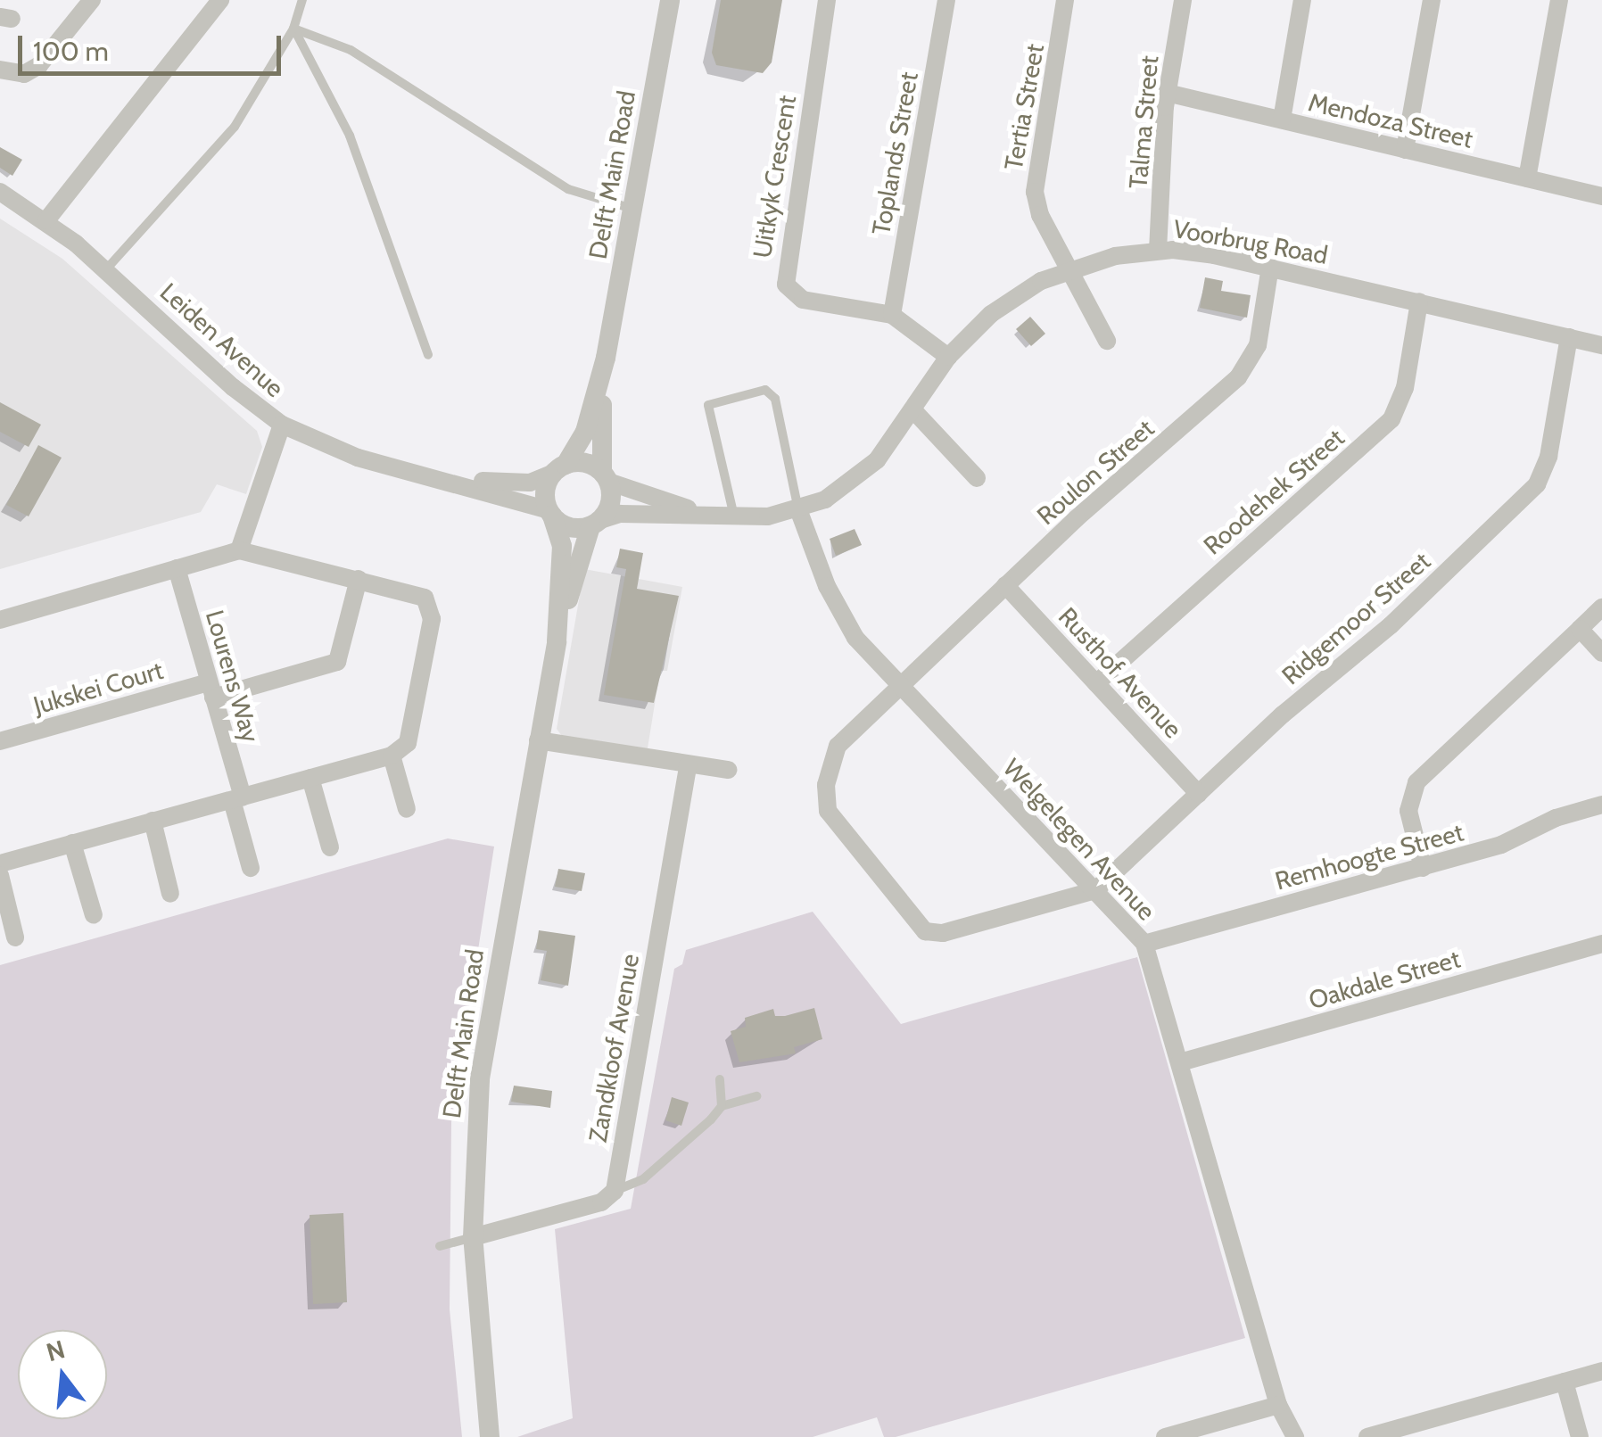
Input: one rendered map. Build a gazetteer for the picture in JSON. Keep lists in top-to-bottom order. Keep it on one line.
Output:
{"streets":{"street":["Tertia Street","Mendoza Street","Talma Street","Toplands Street","Delft Main Road","Uitkyk Crescent","Voorbrug Road","Leiden Avenue","Roulon Street","Roodehek Street","Ridgemoor Street","Rusthof Avenue","Lourens Way","Jukskei Court","Welgelegen Avenue","Remhoogte Street","Oakdale Street","Zandkloof Avenue"]},"crossings":[["Tertia Street","Voorbrug Road"],["Mendoza Street","Talma Street"],["Talma Street","Voorbrug Road"],["Toplands Street","Uitkyk Crescent"],["Delft Main Road","Voorbrug Road"],["Delft Main Road","Leiden Avenue"],["Uitkyk Crescent","Voorbrug Road"],["Voorbrug Road","Leiden Avenue"],["Voorbrug Road","Roulon Street"],["Voorbrug Road","Roodehek Street"],["Voorbrug Road","Ridgemoor Street"],["Voorbrug Road","Welgelegen Avenue"],["Roulon Street","Ridgemoor Street"],["Roulon Street","Rusthof Avenue"],["Roulon Street","Welgelegen Avenue"],["Roodehek Street","Rusthof Avenue"],["Ridgemoor Street","Rusthof Avenue"],["Ridgemoor Street","Welgelegen Avenue"],["Lourens Way","Jukskei Court"],["Welgelegen Avenue","Remhoogte Street"],["Welgelegen Avenue","Oakdale Street"]],"scale_bar":"100 m","north":"top"}
